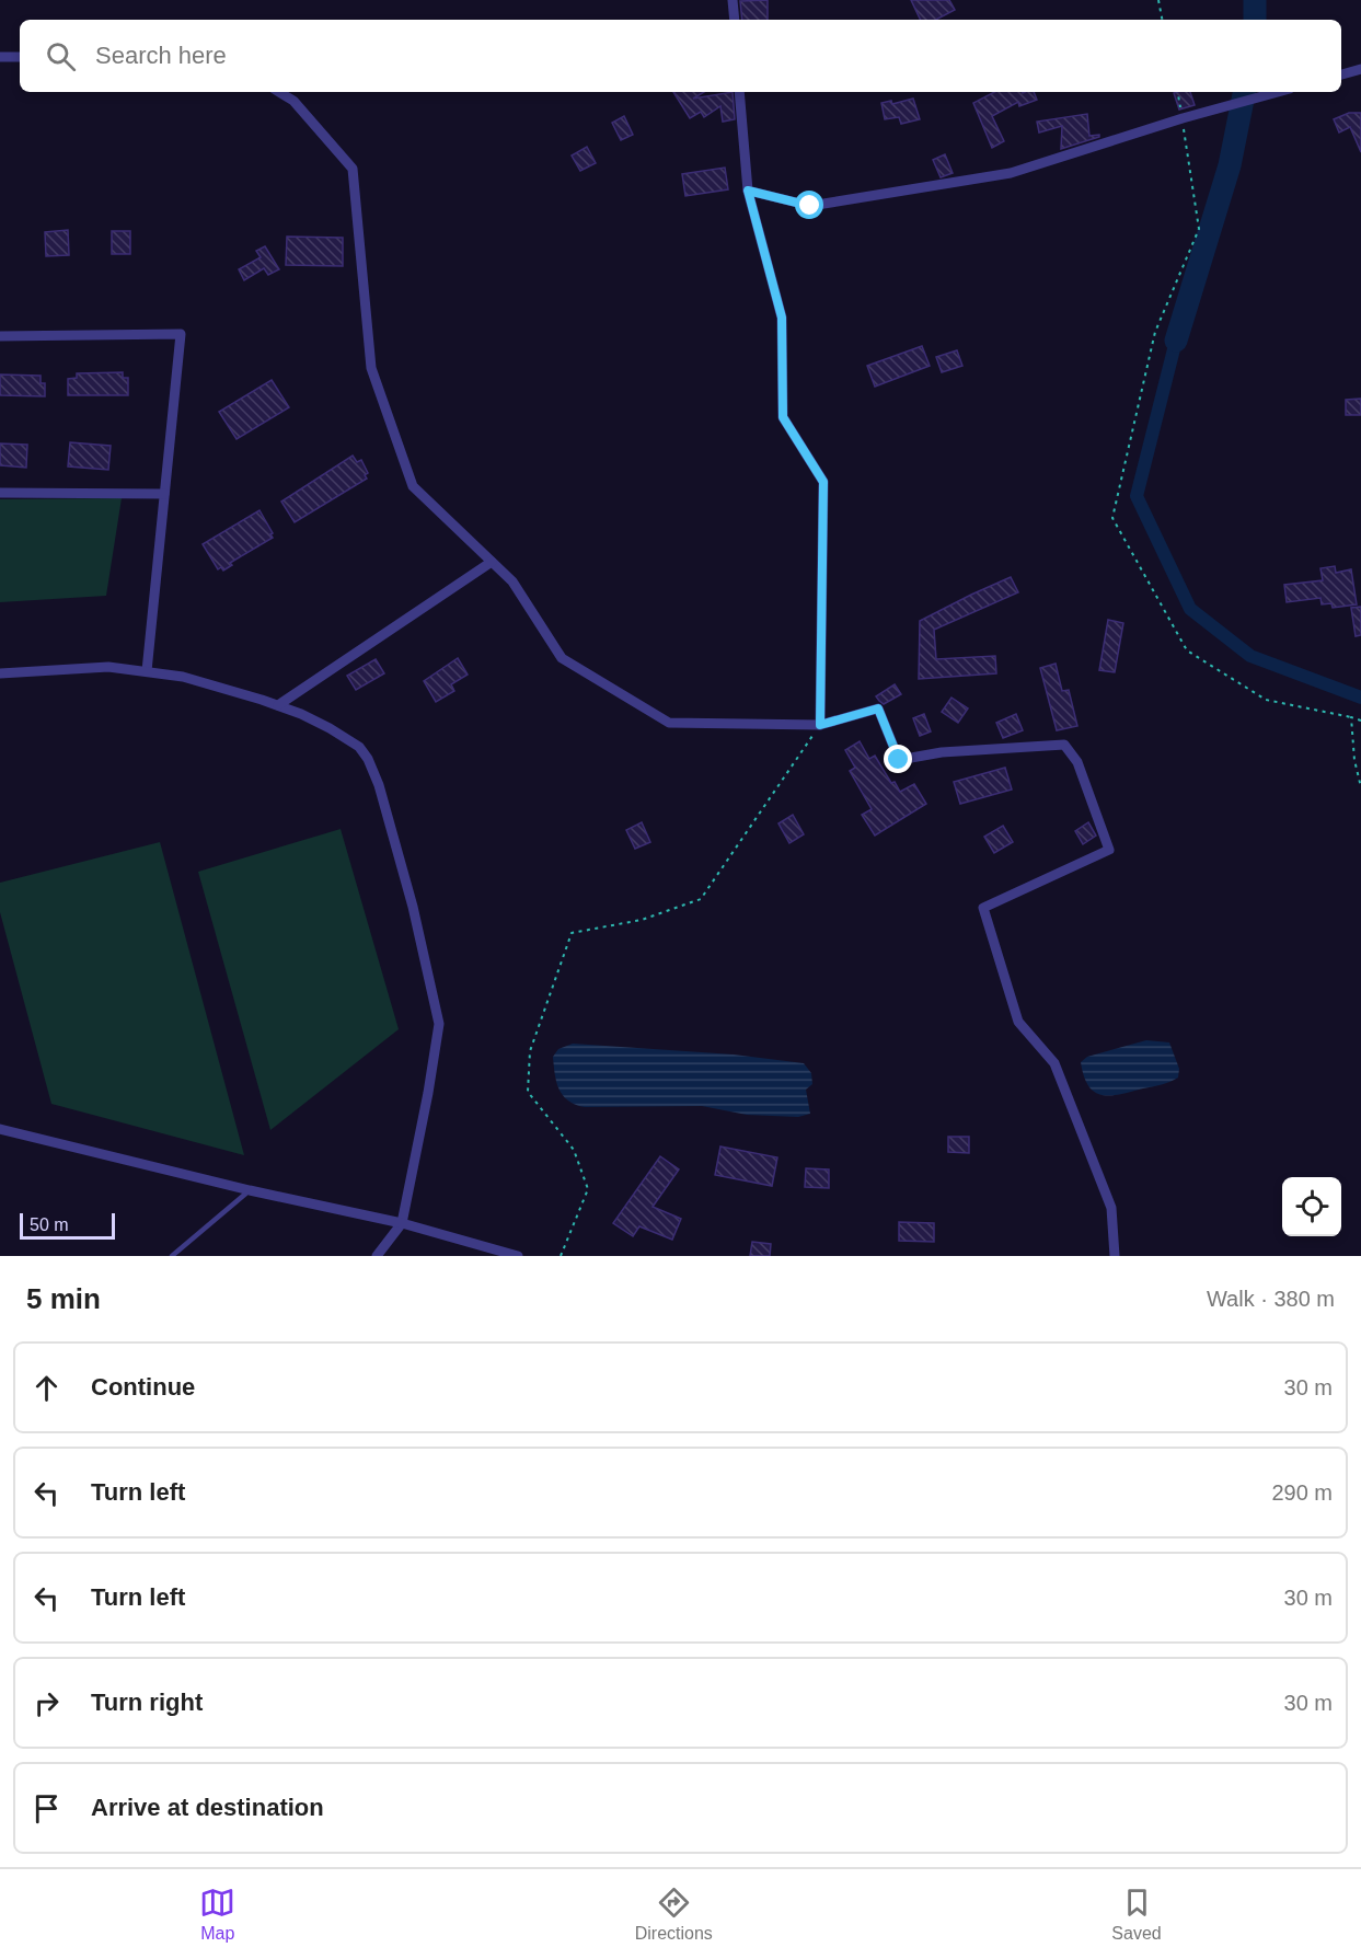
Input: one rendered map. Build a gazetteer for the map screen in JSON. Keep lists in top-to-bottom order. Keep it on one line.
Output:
{"scale_bar":"50 m","page":{"search":"Search here","scale":"50 m","heading":["5 min","Walk · 380 m"],"list":[["Continue","30 m"],["Turn left","290 m"],["Turn left","30 m"],["Turn right","30 m"],"Arrive at destination"],"nav":["Map","Directions","Saved"]}}
